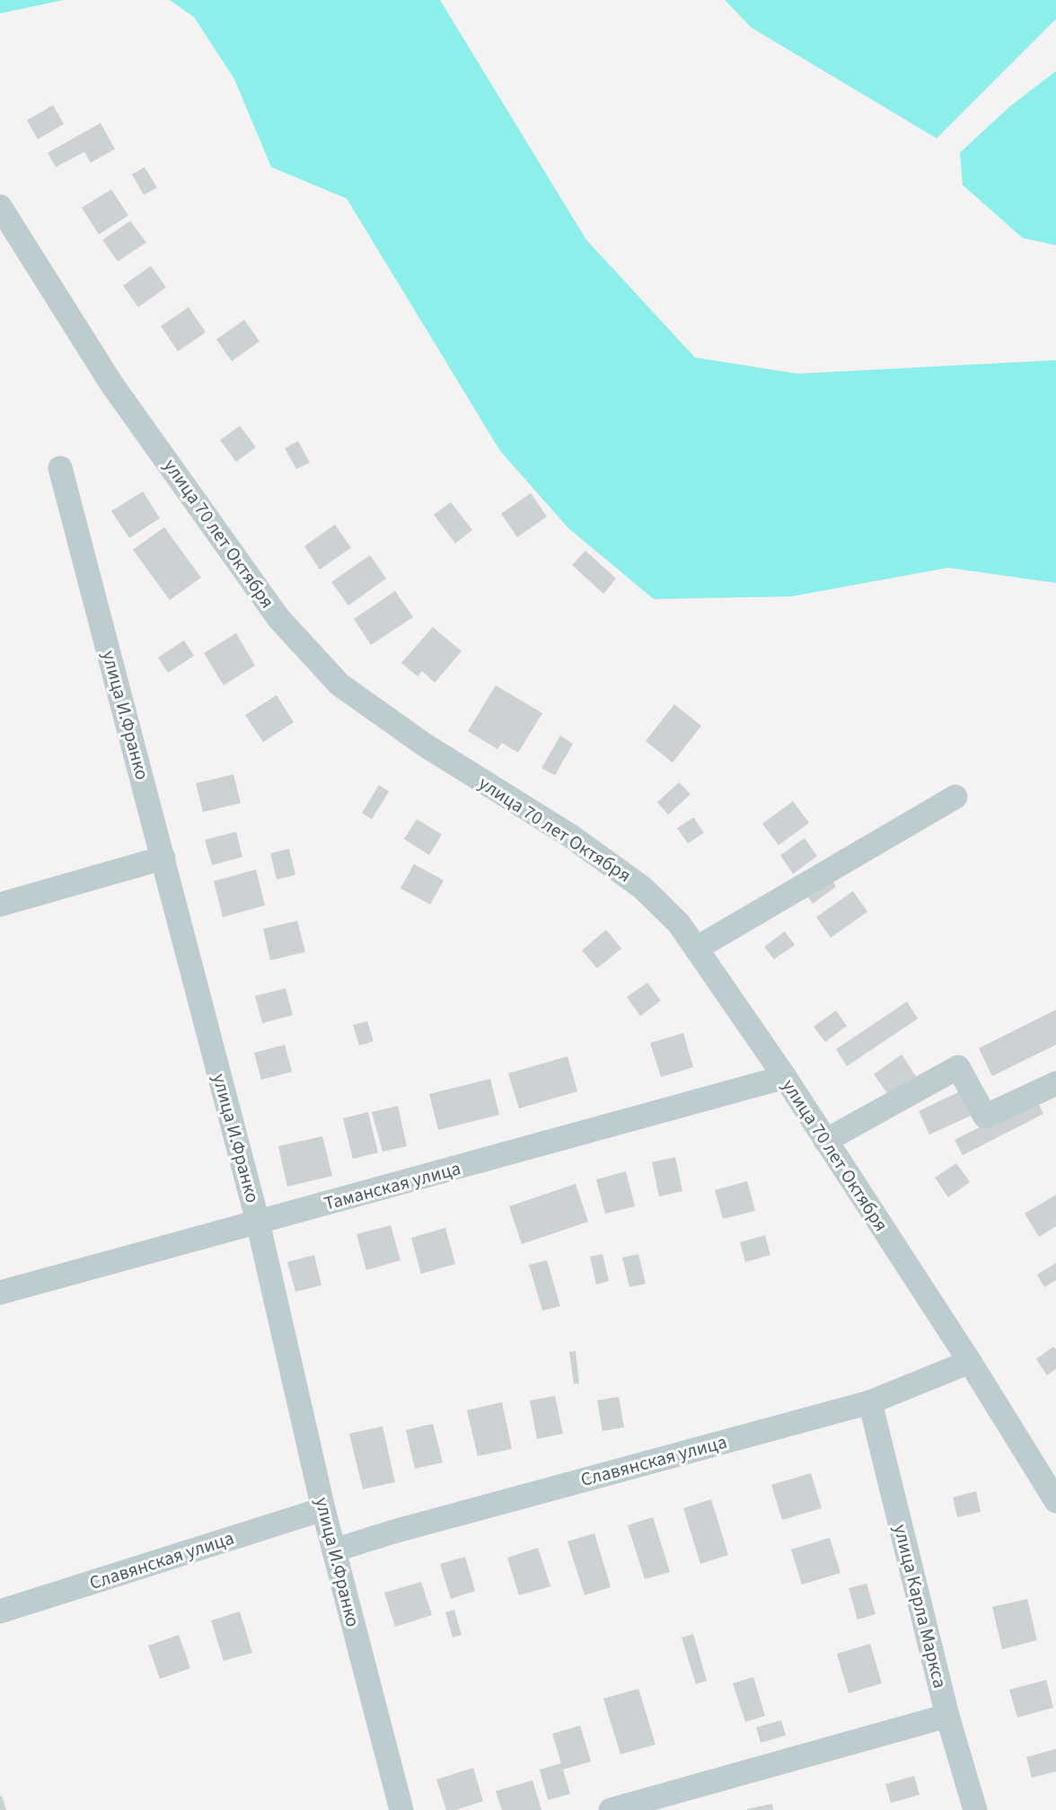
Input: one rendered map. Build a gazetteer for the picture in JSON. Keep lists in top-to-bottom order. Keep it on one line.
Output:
{"streets":{"street":["улица 70 лет Октября","улица И.Франко","Таманская улица","Славянская улица","улица Карла Маркса"]},"crossings":[["улица 70 лет Октября","Таманская улица"],["улица 70 лет Октября","Славянская улица"],["улица И.Франко","Таманская улица"],["улица И.Франко","Славянская улица"],["Славянская улица","улица Карла Маркса"]]}
